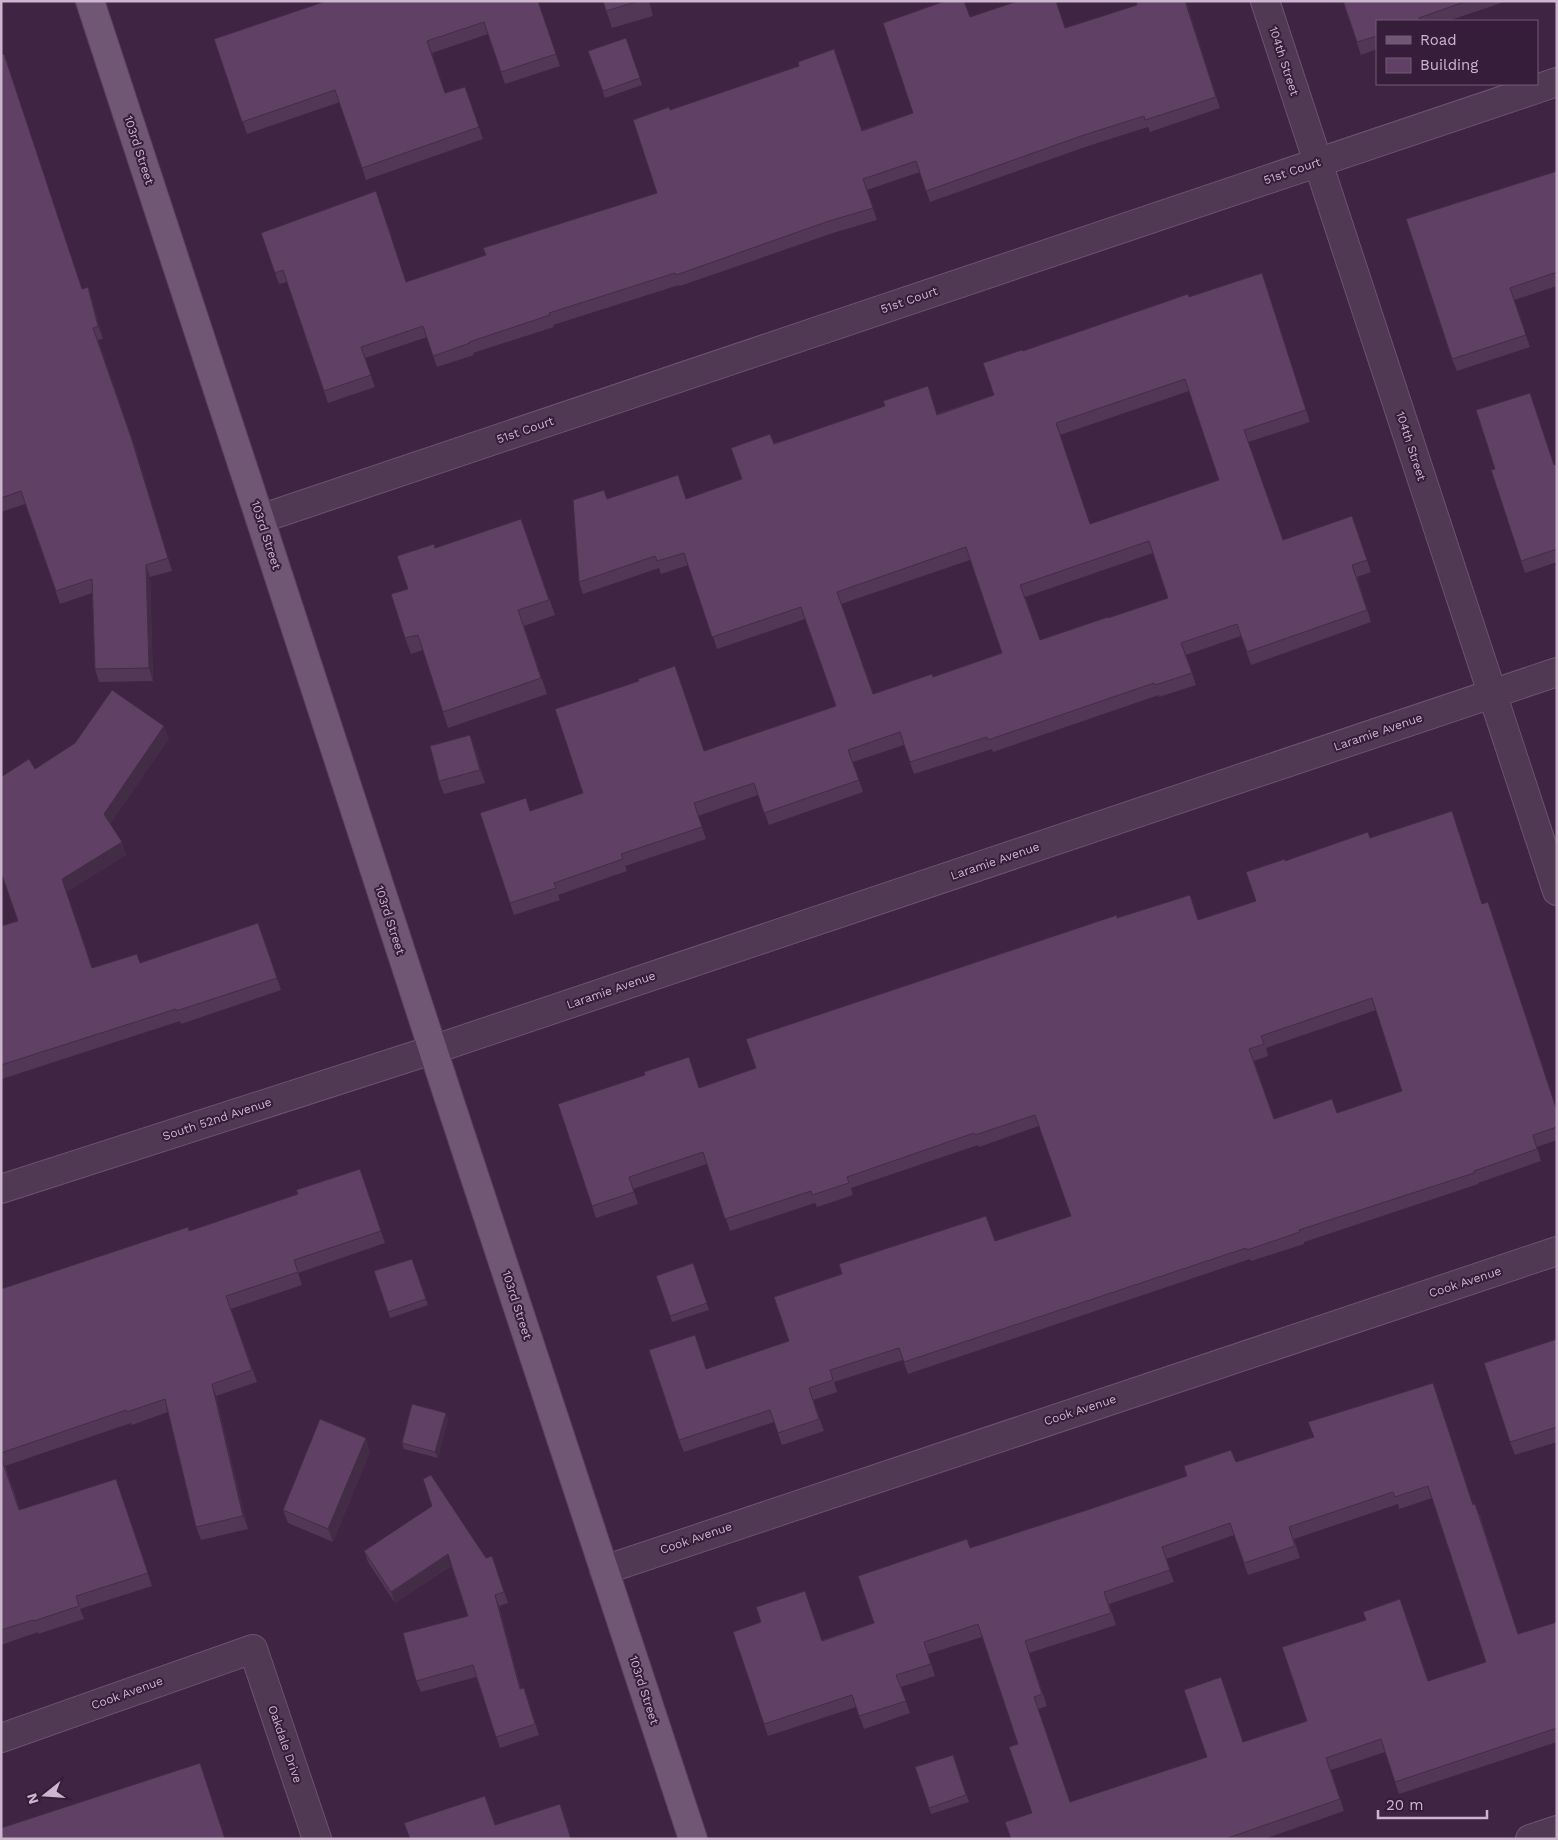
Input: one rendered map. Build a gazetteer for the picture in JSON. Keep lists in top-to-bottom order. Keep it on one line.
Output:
{"streets":{"main road":["103rd Street"],"street":["104th Street","51st Court","Laramie Avenue","South 52nd Avenue","Cook Avenue","Oakdale Drive"]},"crossings":[["104th Street","51st Court"],["104th Street","Laramie Avenue"],["103rd Street","51st Court"],["103rd Street","Laramie Avenue"],["103rd Street","South 52nd Avenue"],["103rd Street","Cook Avenue"],["Laramie Avenue","South 52nd Avenue"],["Cook Avenue","Oakdale Drive"]],"legend":["Road","Building"],"scale_bar":"20 m","north":"left"}
